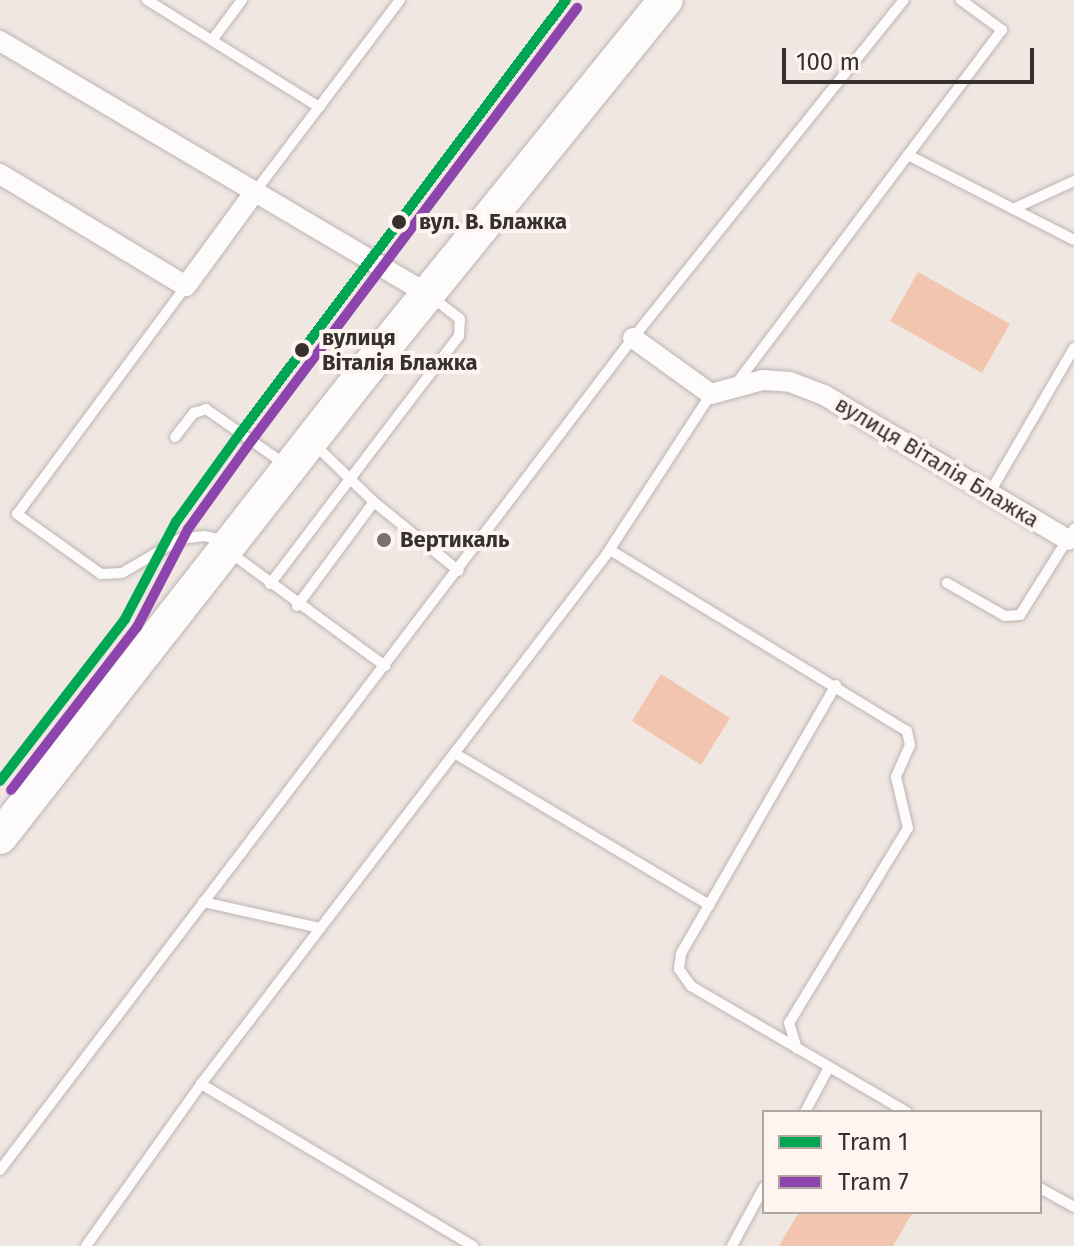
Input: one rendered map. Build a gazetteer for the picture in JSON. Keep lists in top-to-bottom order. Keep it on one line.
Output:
{"streets":{"street":["вулиця Віталія Блажка"]},"places":["вул. В. Блажка","вулиця Віталія Блажка","Вертикаль"],"lines":["tram line 1","tram line 7"],"legend":["Tram 1","Tram 7"],"scale_bar":"100 m"}
